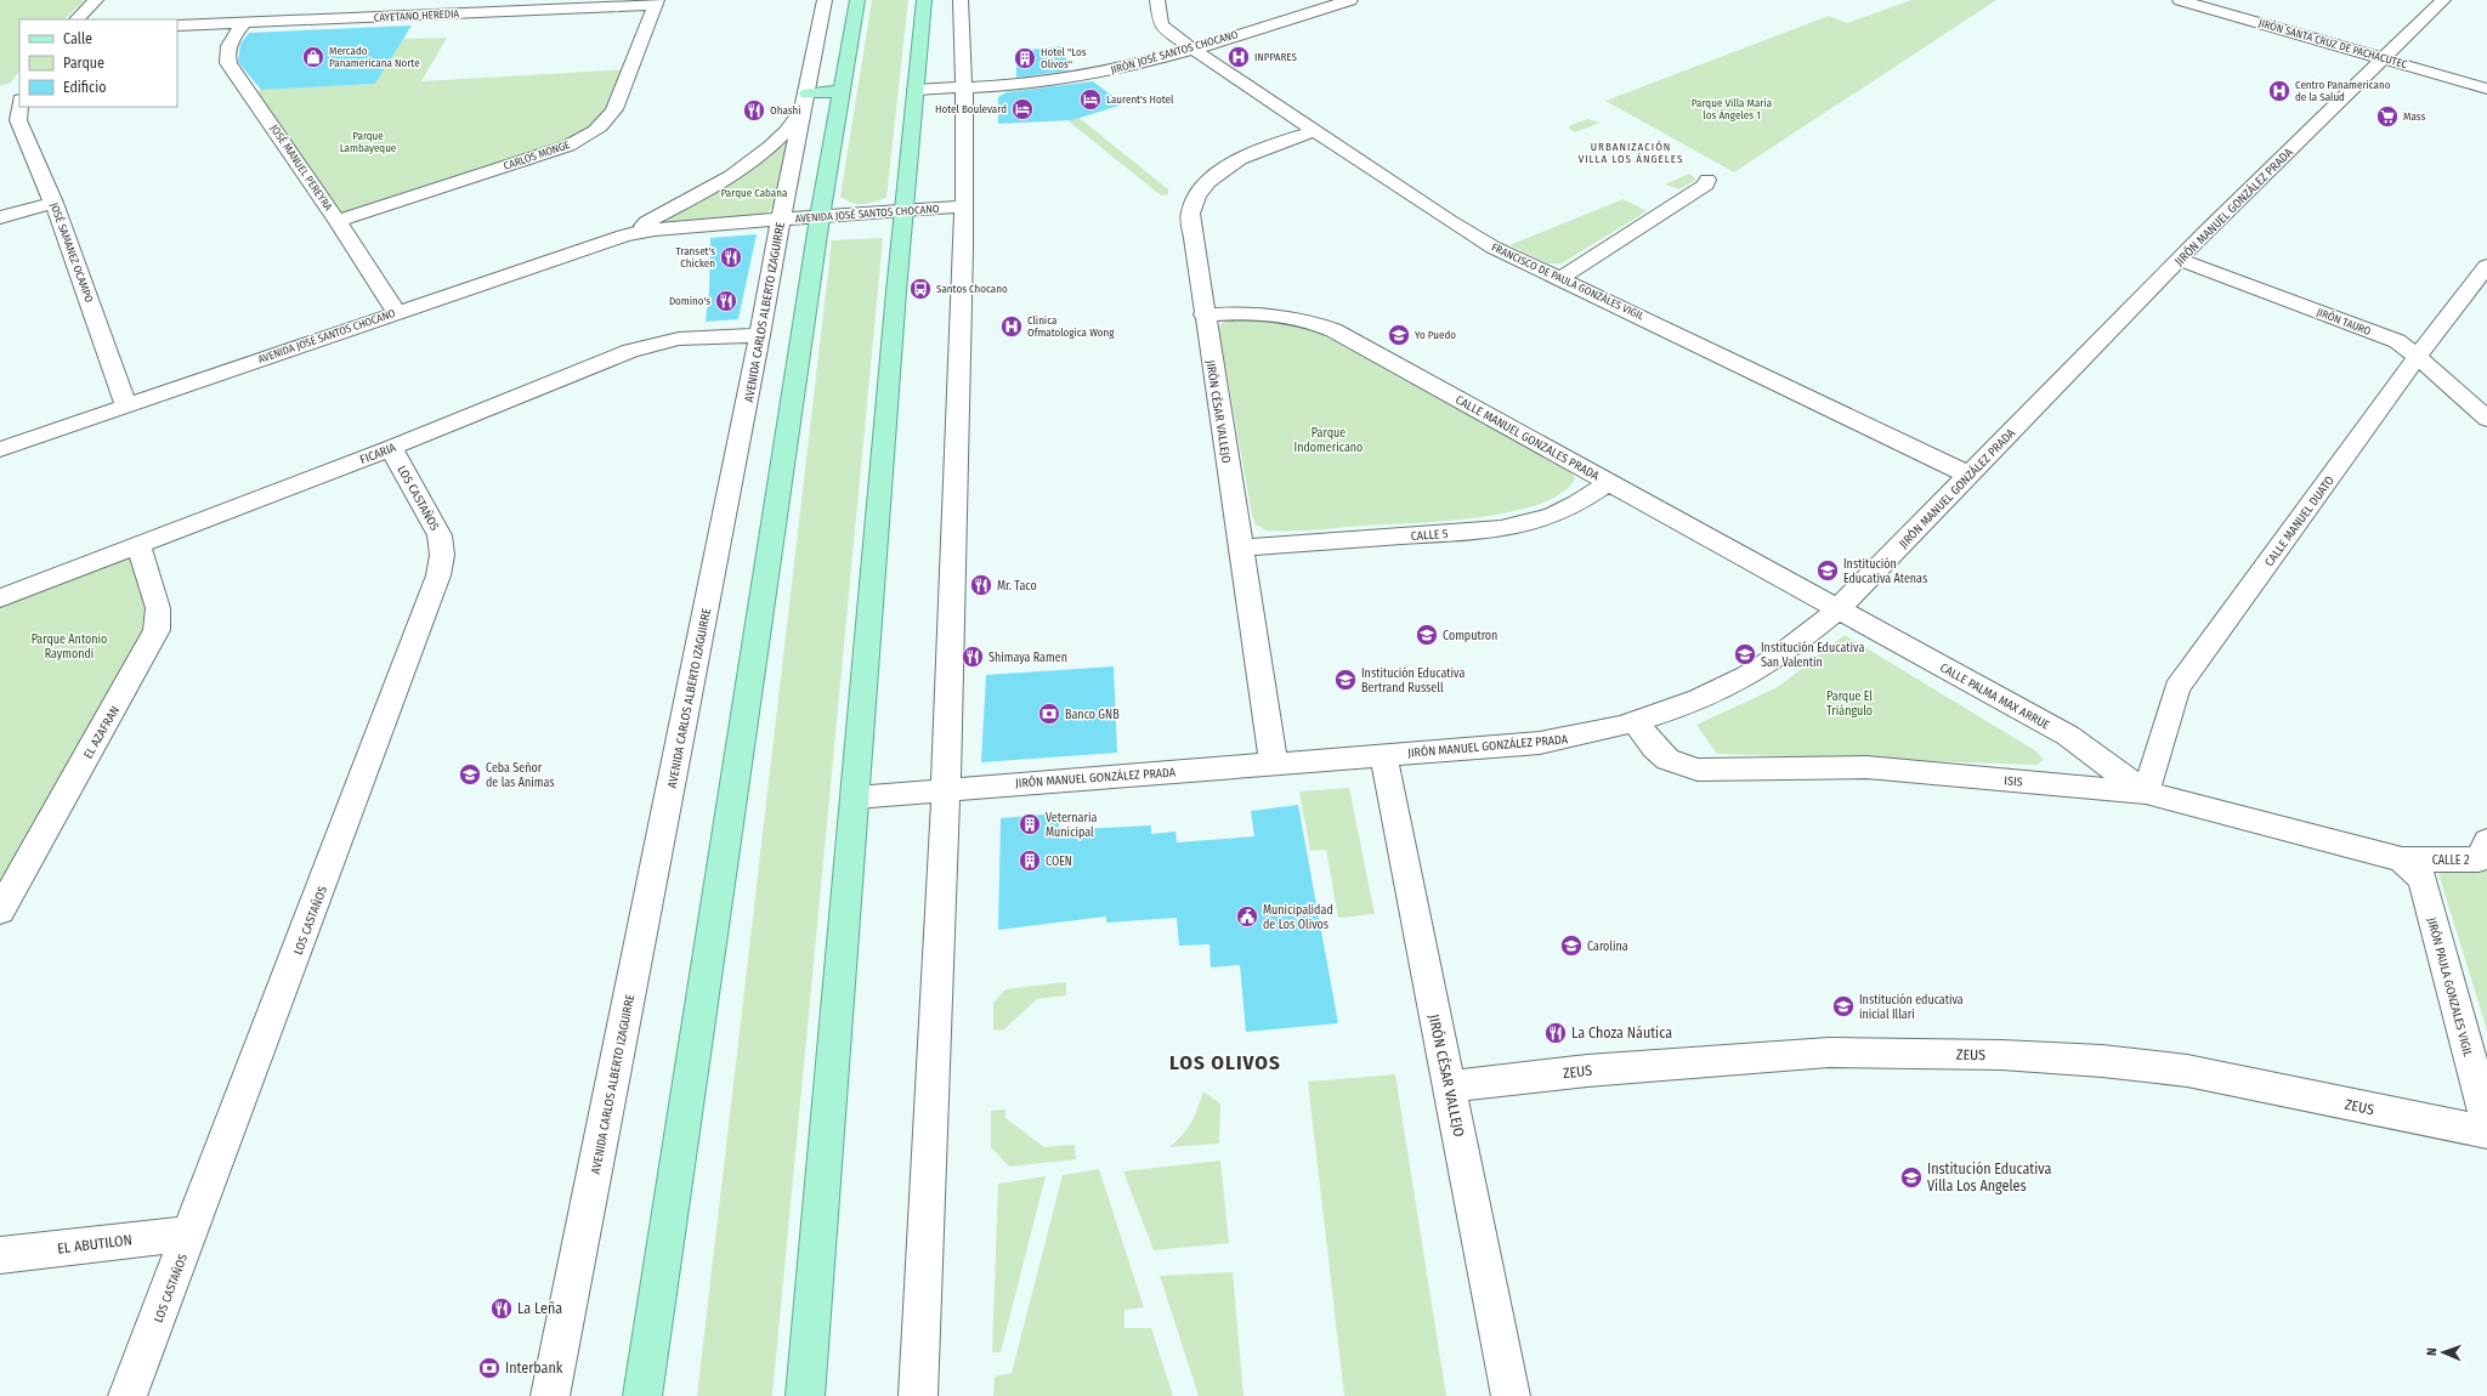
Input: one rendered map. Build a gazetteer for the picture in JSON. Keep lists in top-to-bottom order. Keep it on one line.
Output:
{"streets":{"street":["CAYETANO HEREDIA","JIRÓN SANTA CRUZ DE PACHACUTEC","JIRÓN JOSÉ SANTOS CHOCANO","CARLOS MONGE","JOSÉ MANUEL PEREYRA","JIRÓN MANUEL GONZÁLEZ PRADA","AVENIDA JOSÉ SANTOS CHOCANO","JOSÉ SAMANEZ OCAMPO","FRANCISCO DE PAULA GONZÁLES VIGIL","AVENIDA CARLOS ALBERTO IZAGUIRRE","JIRÓN TAURO","JIRÓN CÉSAR VALLEJO","CALLE MANUEL GONZALES PRADA","FICARIA","LOS CASTAÑOS","CALLE MANUEL DUATO","CALLE 5","CALLE PALMA MAX ARRUE","EL AZAFRAN","ISIS","CALLE 2","JIRÓN PAULA GONZALES VIGIL","ZEUS","EL ABUTILON"]},"crossings":[["CAYETANO HEREDIA","CARLOS MONGE"],["CAYETANO HEREDIA","JOSÉ MANUEL PEREYRA"],["JIRÓN SANTA CRUZ DE PACHACUTEC","JIRÓN MANUEL GONZÁLEZ PRADA"],["JIRÓN JOSÉ SANTOS CHOCANO","FRANCISCO DE PAULA GONZÁLES VIGIL"],["CARLOS MONGE","JOSÉ MANUEL PEREYRA"],["JOSÉ MANUEL PEREYRA","AVENIDA JOSÉ SANTOS CHOCANO"],["JIRÓN MANUEL GONZÁLEZ PRADA","FRANCISCO DE PAULA GONZÁLES VIGIL"],["JIRÓN MANUEL GONZÁLEZ PRADA","JIRÓN TAURO"],["JIRÓN MANUEL GONZÁLEZ PRADA","JIRÓN CÉSAR VALLEJO"],["JIRÓN MANUEL GONZÁLEZ PRADA","CALLE MANUEL GONZALES PRADA"],["JIRÓN MANUEL GONZÁLEZ PRADA","CALLE PALMA MAX ARRUE"],["JIRÓN MANUEL GONZÁLEZ PRADA","ISIS"],["AVENIDA JOSÉ SANTOS CHOCANO","JOSÉ SAMANEZ OCAMPO"],["AVENIDA JOSÉ SANTOS CHOCANO","AVENIDA CARLOS ALBERTO IZAGUIRRE"],["FRANCISCO DE PAULA GONZÁLES VIGIL","JIRÓN CÉSAR VALLEJO"],["AVENIDA CARLOS ALBERTO IZAGUIRRE","FICARIA"],["JIRÓN TAURO","CALLE MANUEL DUATO"],["JIRÓN CÉSAR VALLEJO","CALLE MANUEL GONZALES PRADA"],["JIRÓN CÉSAR VALLEJO","CALLE 5"],["JIRÓN CÉSAR VALLEJO","ZEUS"],["CALLE MANUEL GONZALES PRADA","CALLE 5"],["CALLE MANUEL GONZALES PRADA","CALLE PALMA MAX ARRUE"],["FICARIA","LOS CASTAÑOS"],["FICARIA","EL AZAFRAN"],["LOS CASTAÑOS","EL ABUTILON"],["CALLE MANUEL DUATO","CALLE PALMA MAX ARRUE"],["CALLE MANUEL DUATO","ISIS"],["CALLE PALMA MAX ARRUE","ISIS"],["ISIS","CALLE 2"],["ISIS","JIRÓN PAULA GONZALES VIGIL"],["CALLE 2","JIRÓN PAULA GONZALES VIGIL"]],"districts":["URBANIZACIÓN VILLA LOS ÁNGELES","LOS OLIVOS"],"parks":["Parque Villa María los Ángeles 1","Parque Lambayeque","Parque Cabana","Parque Indomericano","Parque Antonio Raymondi","Parque El Triángulo"],"places":{"shop":["Mercado Panamericana Norte"],"hospital":["INPPARES","Centro Panamericano de la Salud","Clinica Ofmatologica Wong"],"building":["Hotel \"Los Olivos\"","Veternaria Municipal","COEN"],"hotel":["Laurent's Hotel","Hotel Boulevard"],"restaurant":["Ohashi","Transet's Chicken","Domino's","Mr. Taco","Shimaya Ramen","La Choza Náutica","La Leña"],"supermarket":["Mass"],"bus stop":["Santos Chocano"],"school or university":["Yo Puedo","Institución Educativa Atenas","Computron","Institución Educativa San Valentin","Institución Educativa Bertrand Russell","Ceba Señor de las Animas","Carolina","Institución educativa inicial Illari","Institución Educativa Villa Los Angeles"],"bank":["Banco GNB","Interbank"],"public building":["Municipalidad de Los Olivos"]},"legend":["Calle","Parque","Edificio"],"north":"left"}
